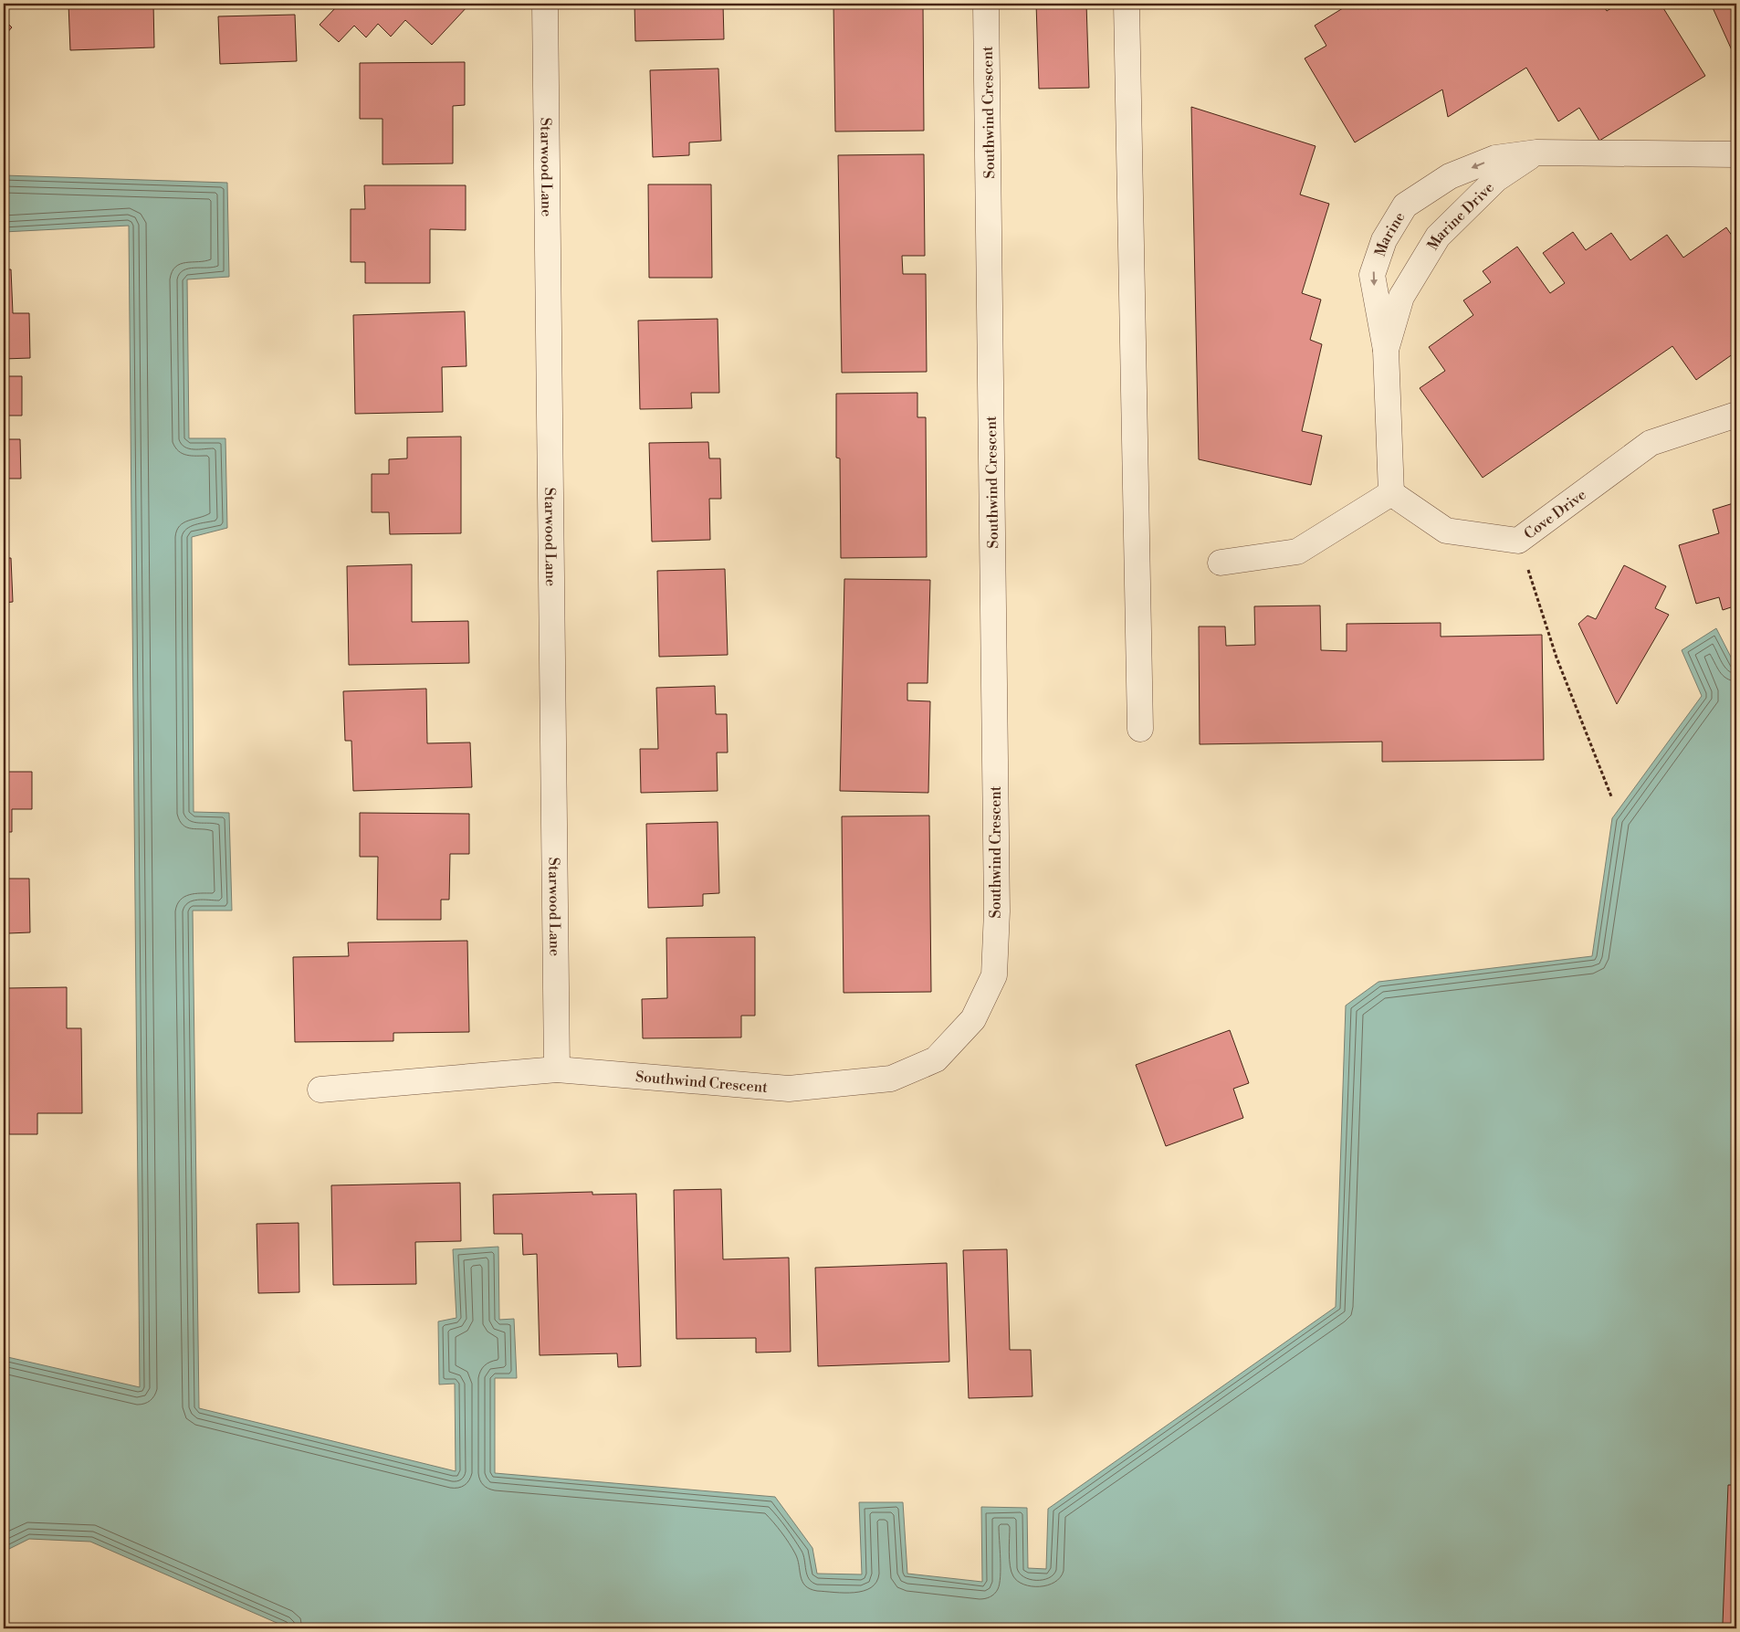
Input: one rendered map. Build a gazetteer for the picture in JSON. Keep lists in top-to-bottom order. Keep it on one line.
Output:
{"streets":{"street":["Southwind Crescent","Starwood Lane","Marine Drive","Marine","Cove Drive"]},"crossings":[["Southwind Crescent","Starwood Lane"],["Marine Drive","Marine"],["Marine Drive","Cove Drive"]],"one_way":["Marine"]}
